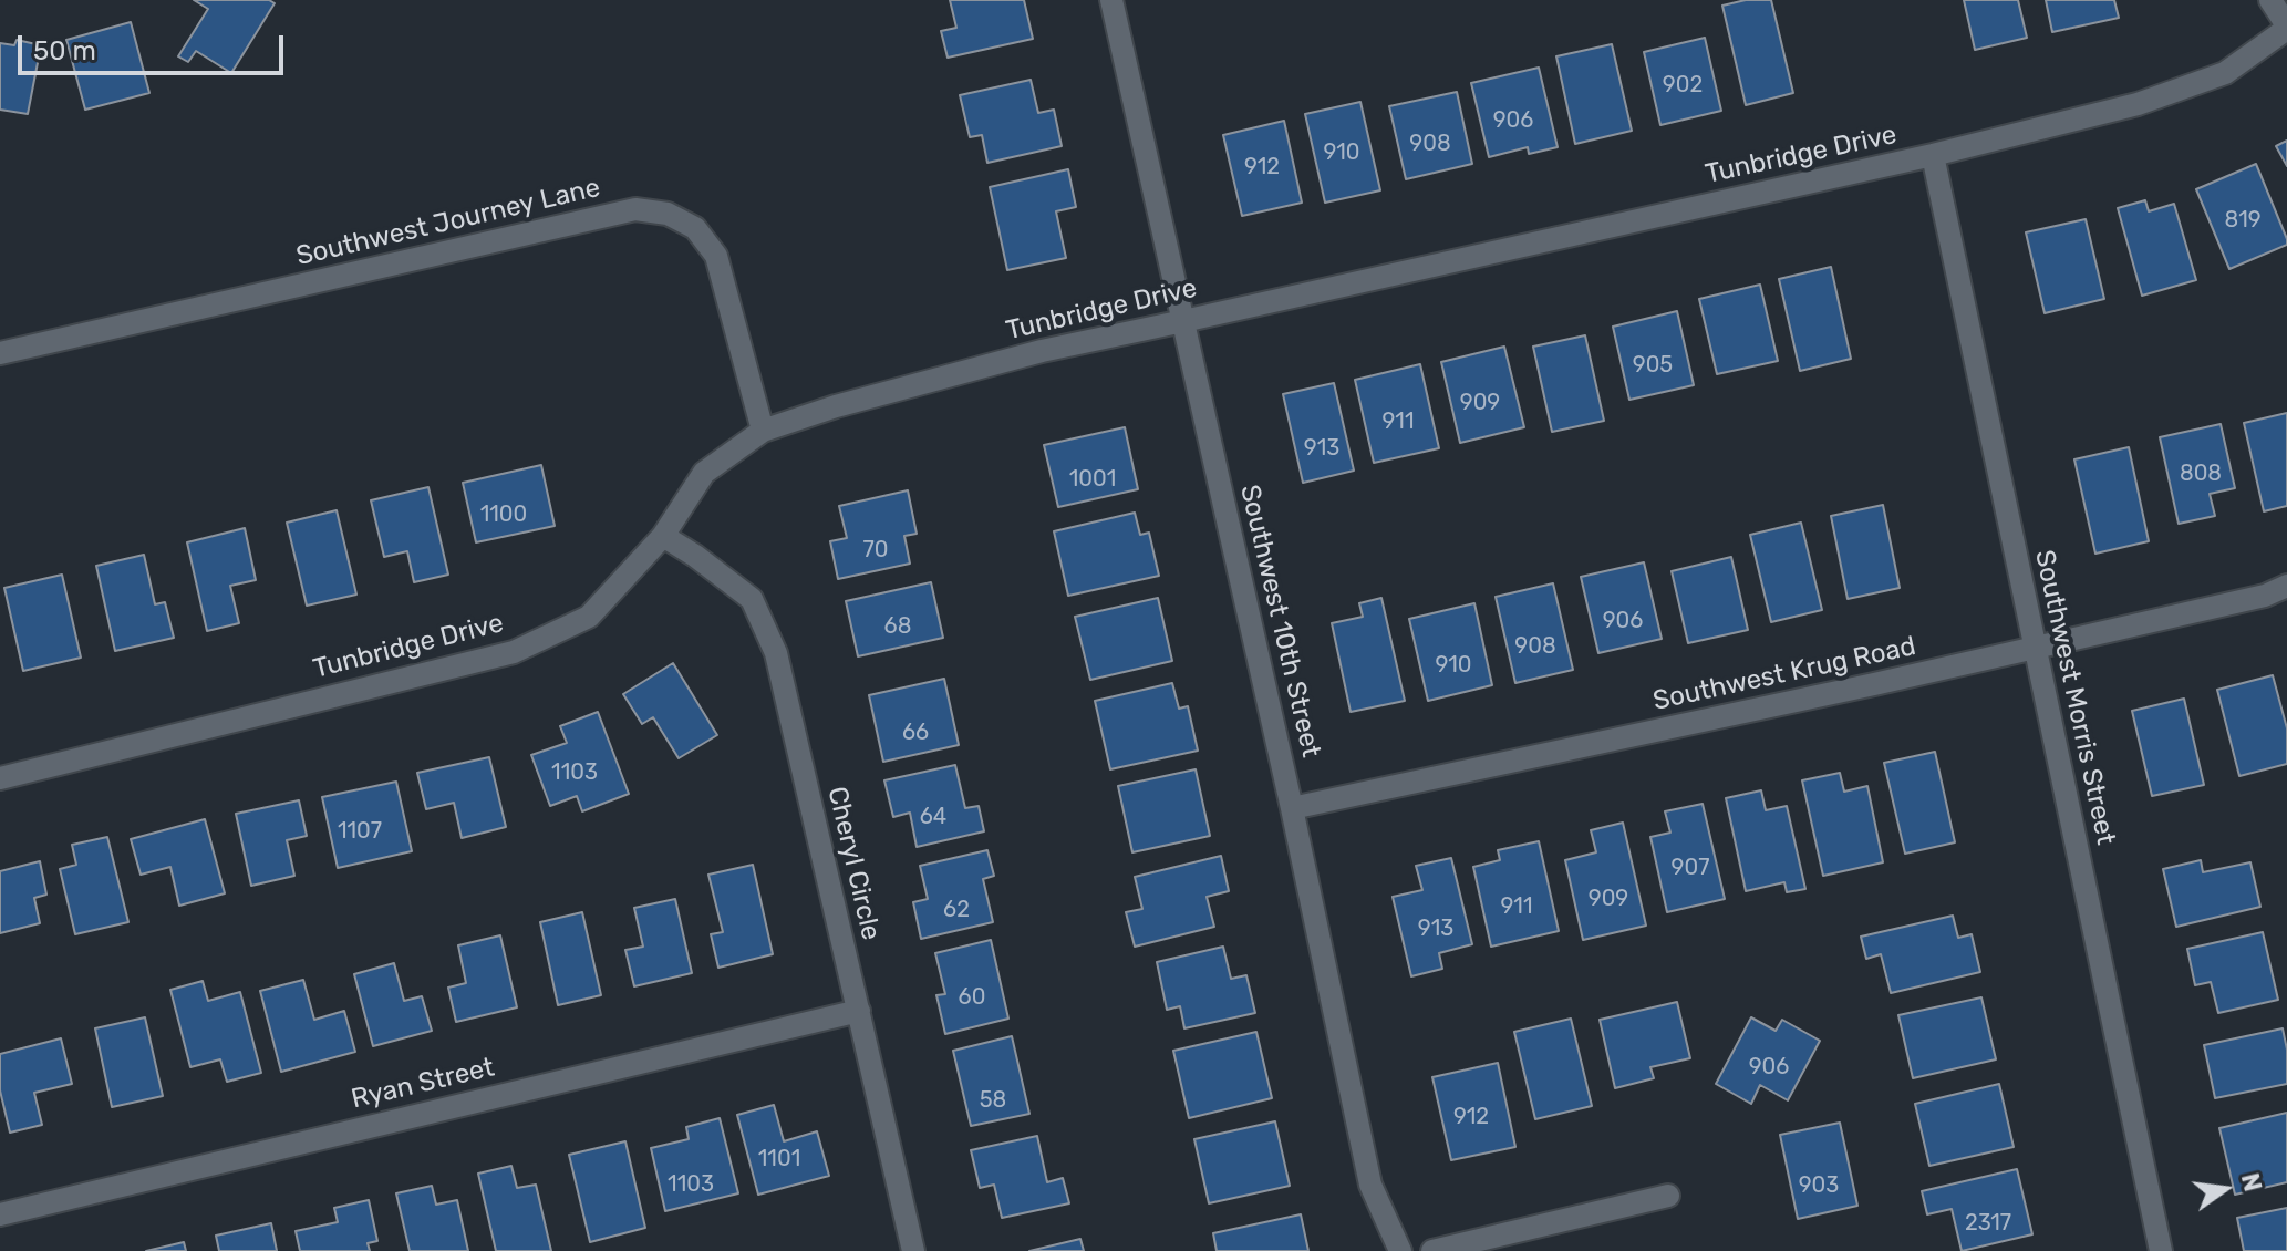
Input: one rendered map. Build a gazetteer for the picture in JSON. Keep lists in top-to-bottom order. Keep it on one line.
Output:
{"streets":{"street":["Tunbridge Drive","Southwest Journey Lane","Southwest 10th Street","Southwest Krug Road","Southwest Morris Street","Cheryl Circle","Ryan Street"]},"crossings":[["Tunbridge Drive","Southwest Journey Lane"],["Tunbridge Drive","Southwest 10th Street"],["Tunbridge Drive","Southwest Morris Street"],["Tunbridge Drive","Cheryl Circle"],["Southwest 10th Street","Southwest Krug Road"],["Southwest Krug Road","Southwest Morris Street"],["Cheryl Circle","Ryan Street"]],"house_numbers":["902","906","908","910","912","819","905","909","911","913","808","1001","1100","70","906","68","908","910","66","1103","64","1107","907","909","911","62","913","60","906","58","912","1101","1103","903","2317"],"scale_bar":"50 m","north":"right"}
